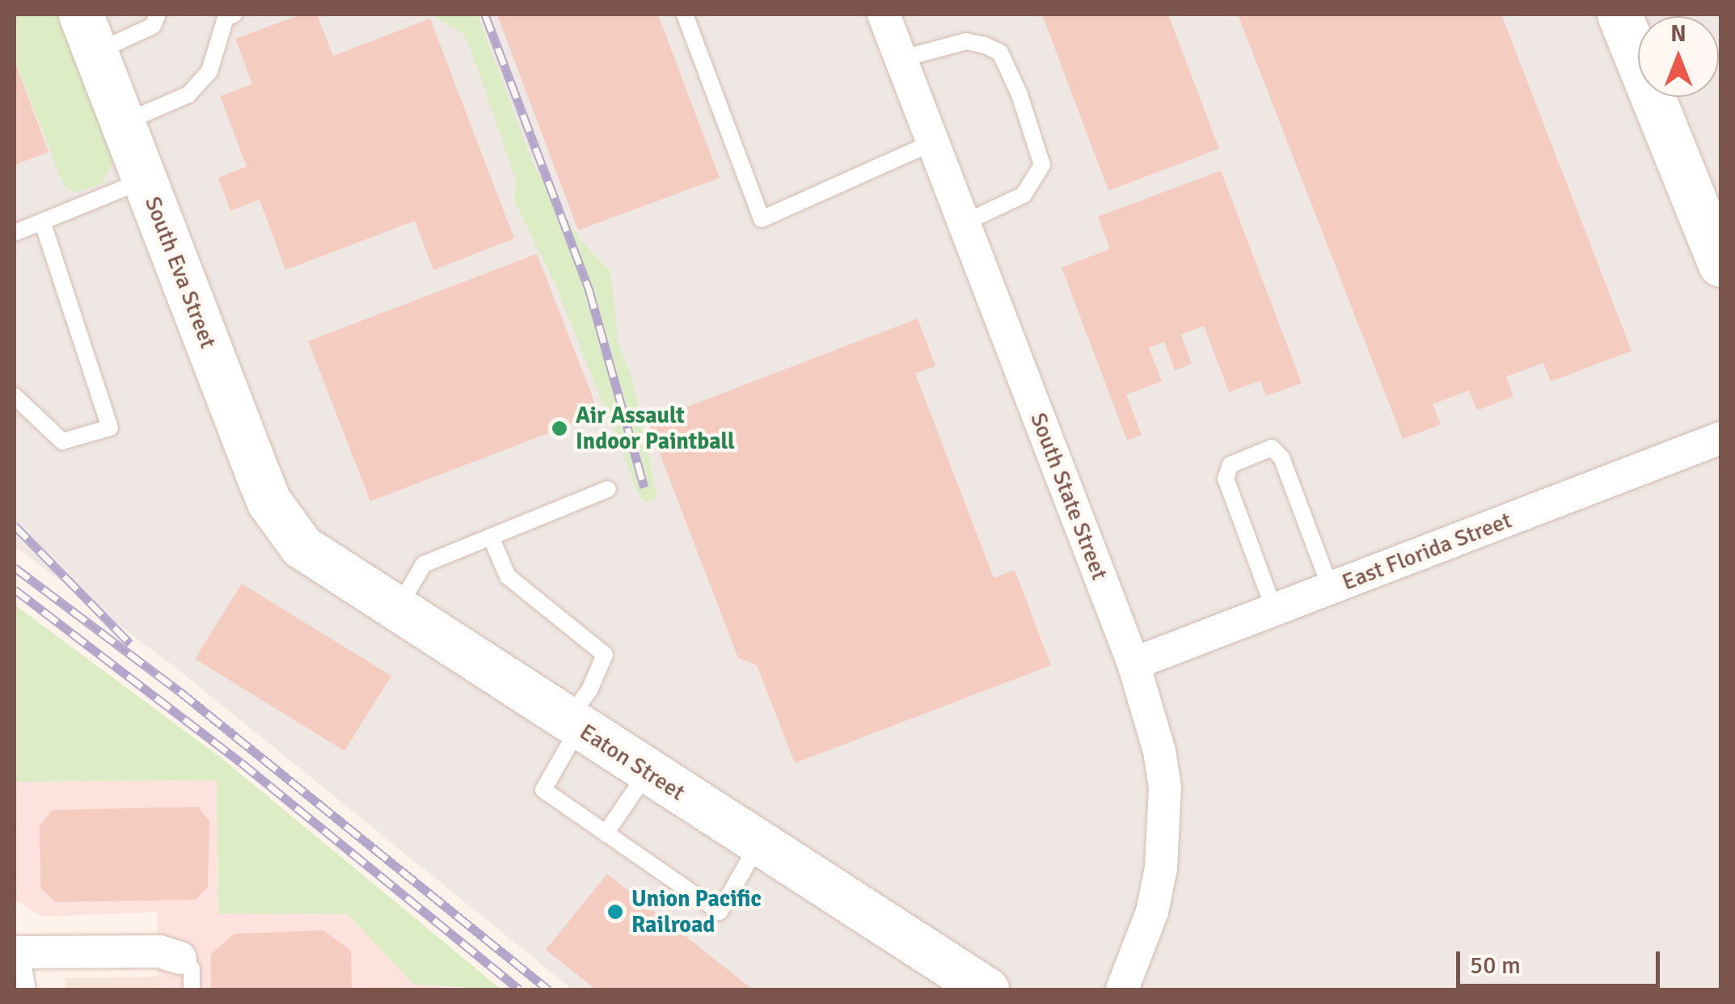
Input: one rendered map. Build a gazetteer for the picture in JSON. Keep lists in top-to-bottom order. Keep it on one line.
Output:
{"streets":{"street":["South Eva Street","South State Street","East Florida Street","Eaton Street"]},"crossings":[["South Eva Street","Eaton Street"],["South State Street","East Florida Street"]],"places":["Air Assault Indoor Paintball","Union Pacific Railroad"],"scale_bar":"50 m","north":"top"}
